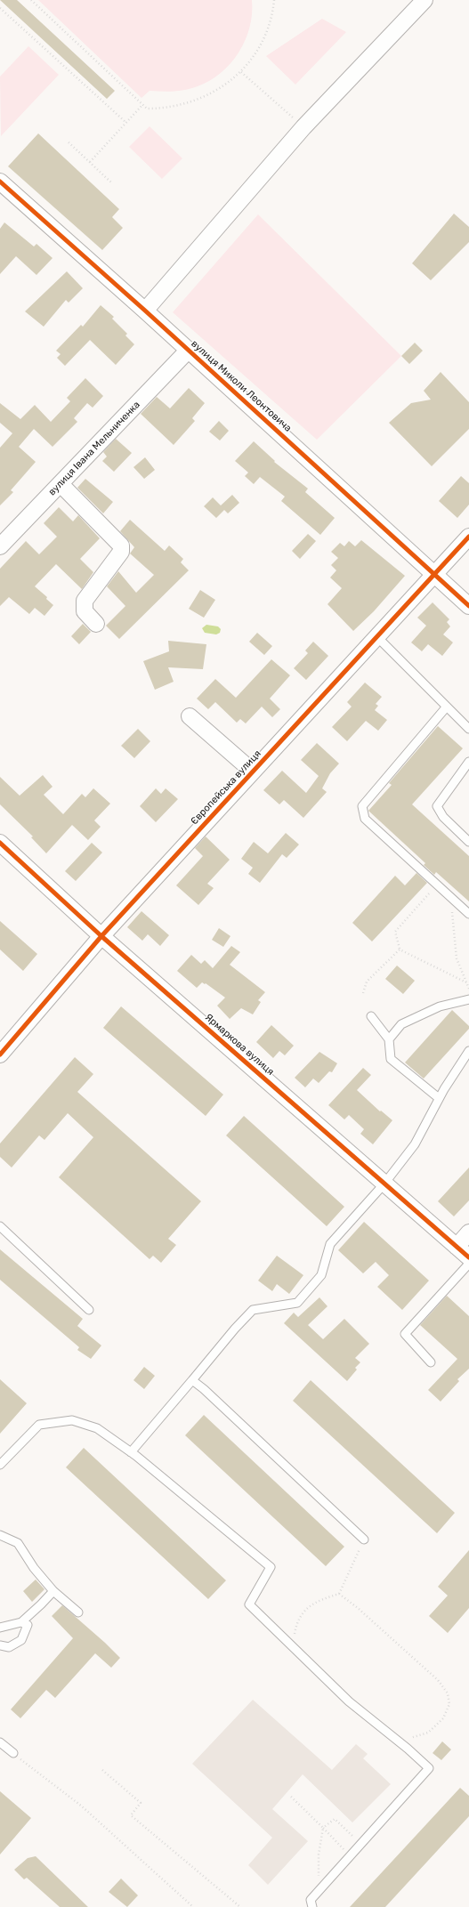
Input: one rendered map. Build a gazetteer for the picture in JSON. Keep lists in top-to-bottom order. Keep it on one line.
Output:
{"streets":{"street":["вулиця Миколи Леонтовича","вулиця Івана Мельниченка","Європейська вулиця","Ярмаркова вулиця"]},"crossings":[["вулиця Миколи Леонтовича","вулиця Івана Мельниченка"],["вулиця Миколи Леонтовича","Європейська вулиця"],["Європейська вулиця","Ярмаркова вулиця"]]}
